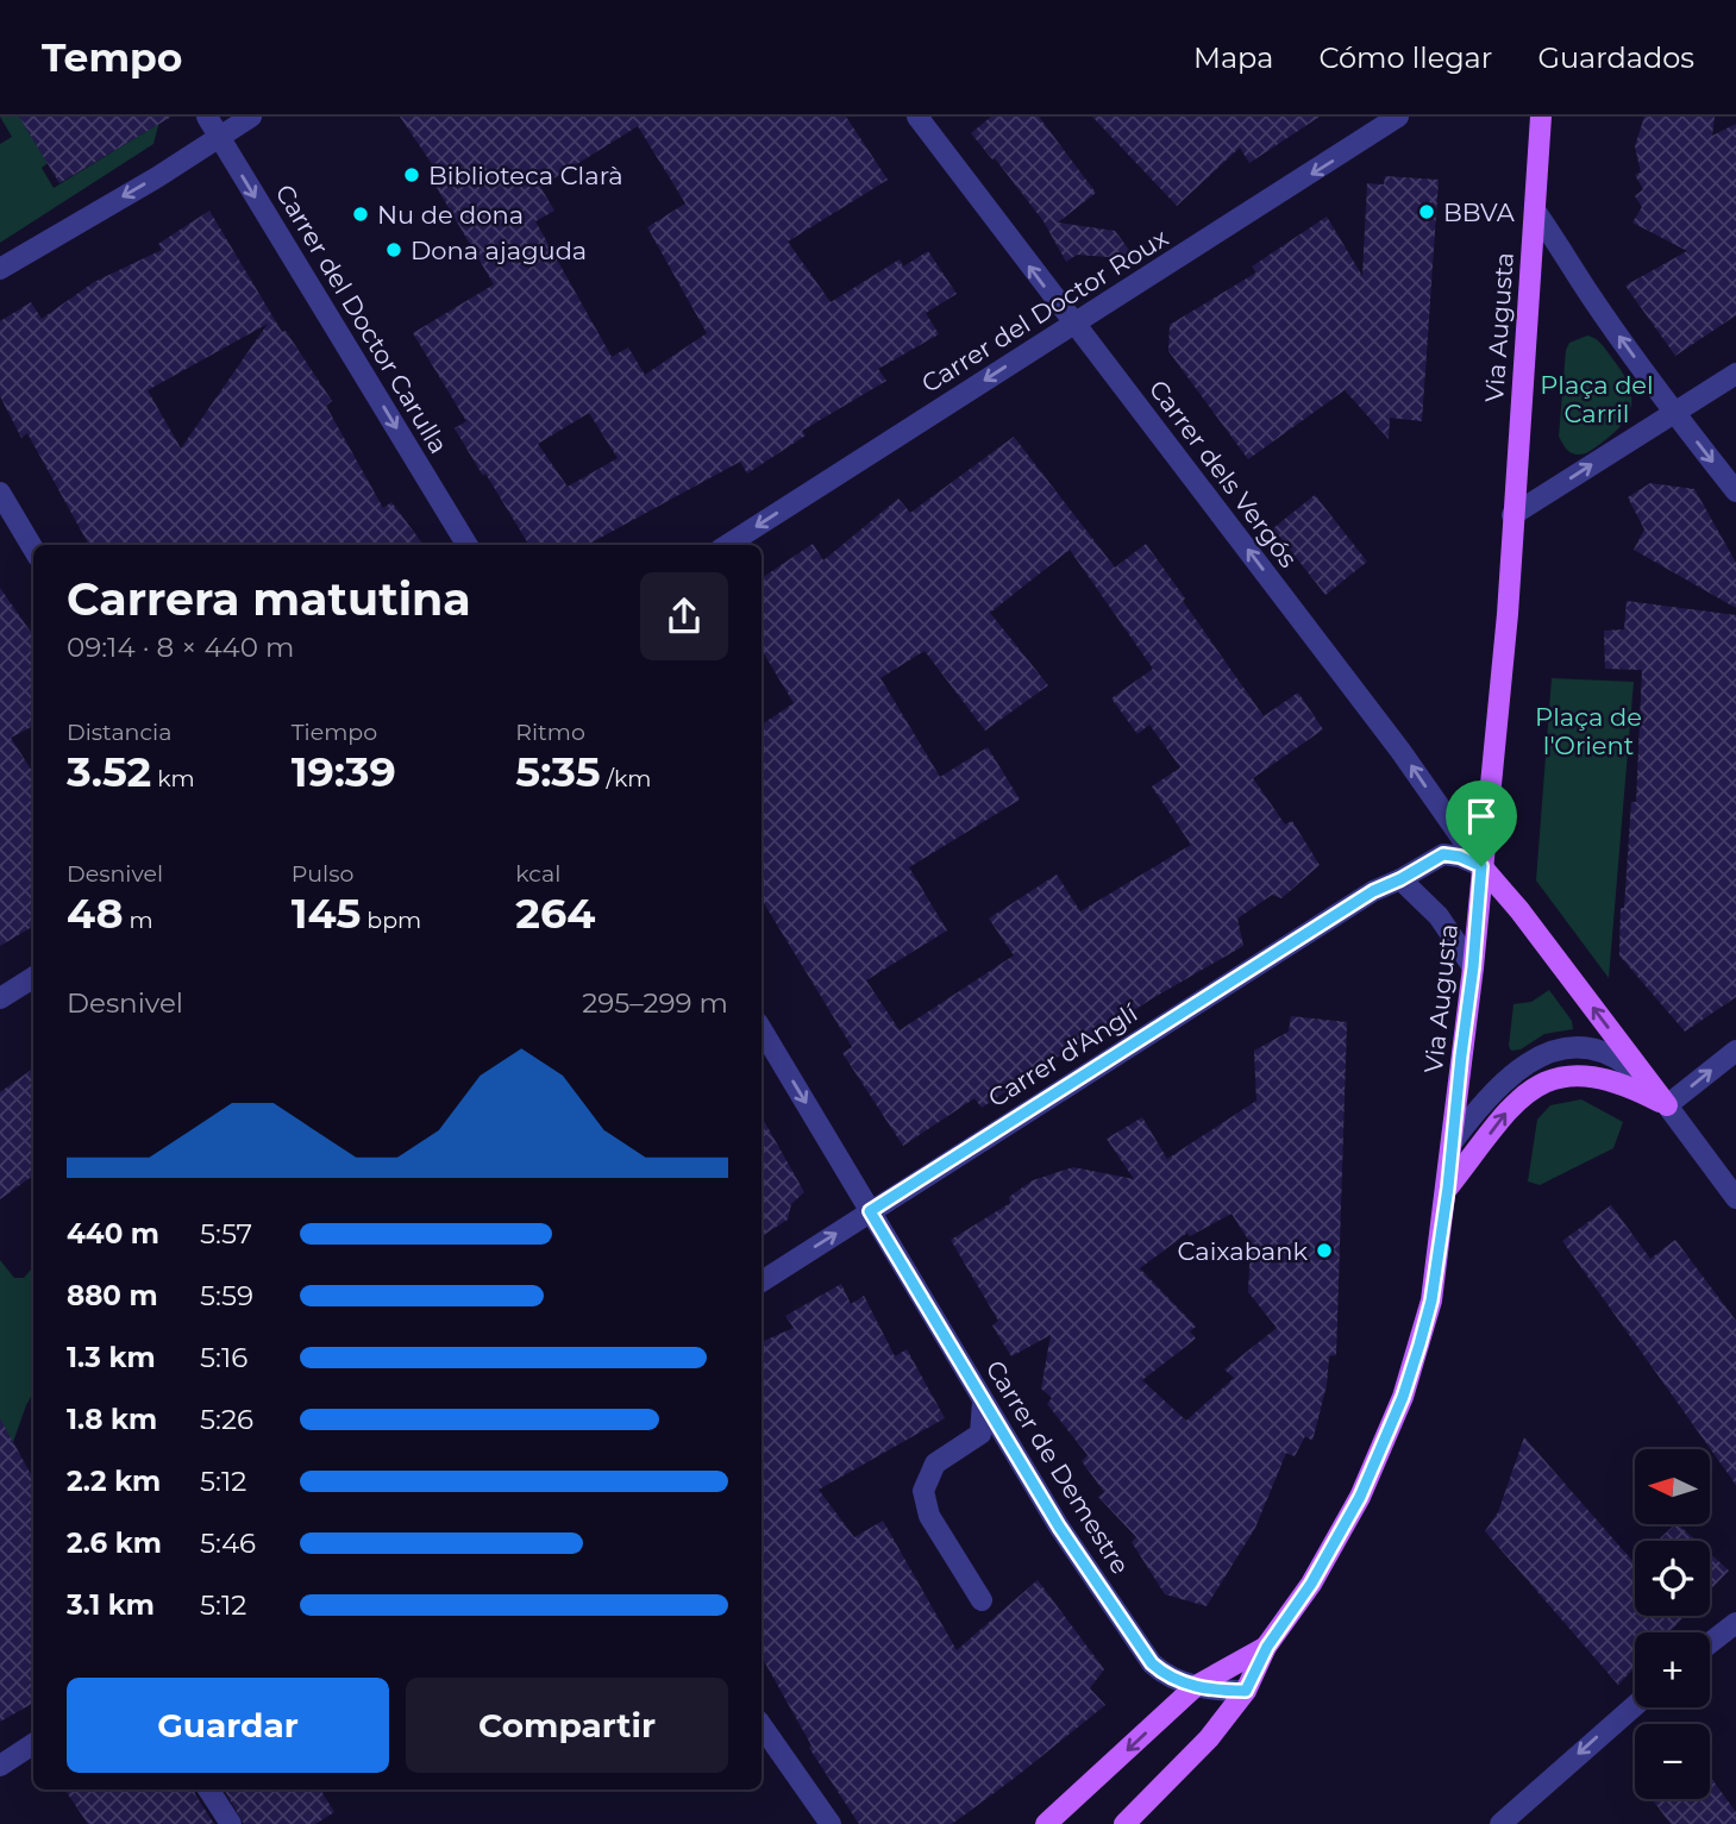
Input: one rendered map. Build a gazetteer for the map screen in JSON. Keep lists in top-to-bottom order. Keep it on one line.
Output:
{"streets":{"main road":["Via Augusta"],"street":["Carrer del Doctor Roux","Carrer del Doctor Carulla","Carrer dels Vergós","Carrer d'Anglí","Carrer de Demestre"]},"crossings":[["Carrer del Doctor Roux","Carrer dels Vergós"],["Via Augusta","Carrer dels Vergós"],["Via Augusta","Carrer d'Anglí"],["Via Augusta","Carrer de Demestre"],["Carrer dels Vergós","Carrer d'Anglí"],["Carrer d'Anglí","Carrer de Demestre"]],"one_way":["Carrer del Doctor Roux","Carrer del Doctor Carulla","Carrer dels Vergós"],"parks":["Plaça del Carril","Plaça de l'Orient"],"places":["Biblioteca Clarà","BBVA","Nu de dona","Dona ajaguda","Caixabank"],"north":"left","page":{"header":"Tempo","nav":["Mapa","Cómo llegar","Guardados"],"heading":["Carrera matutina","09:14 · 8 × 440 m"],"stats":[["Distancia","3.52 km"],["Tiempo","19:39"],["Ritmo","5:35 /km"],["Desnivel","48 m"],["Pulso","145 bpm"],["kcal","264"]],"chart":["Desnivel","295–299 m"],"list":[{"name":"440 m","note":"5:57"},{"name":"880 m","note":"5:59"},{"name":"1.3 km","note":"5:16"},{"name":"1.8 km","note":"5:26"},{"name":"2.2 km","note":"5:12"},{"name":"2.6 km","note":"5:46"},{"name":"3.1 km","note":"5:12"}],"map_buttons":["+","−"],"buttons":["Guardar","Compartir"]}}
